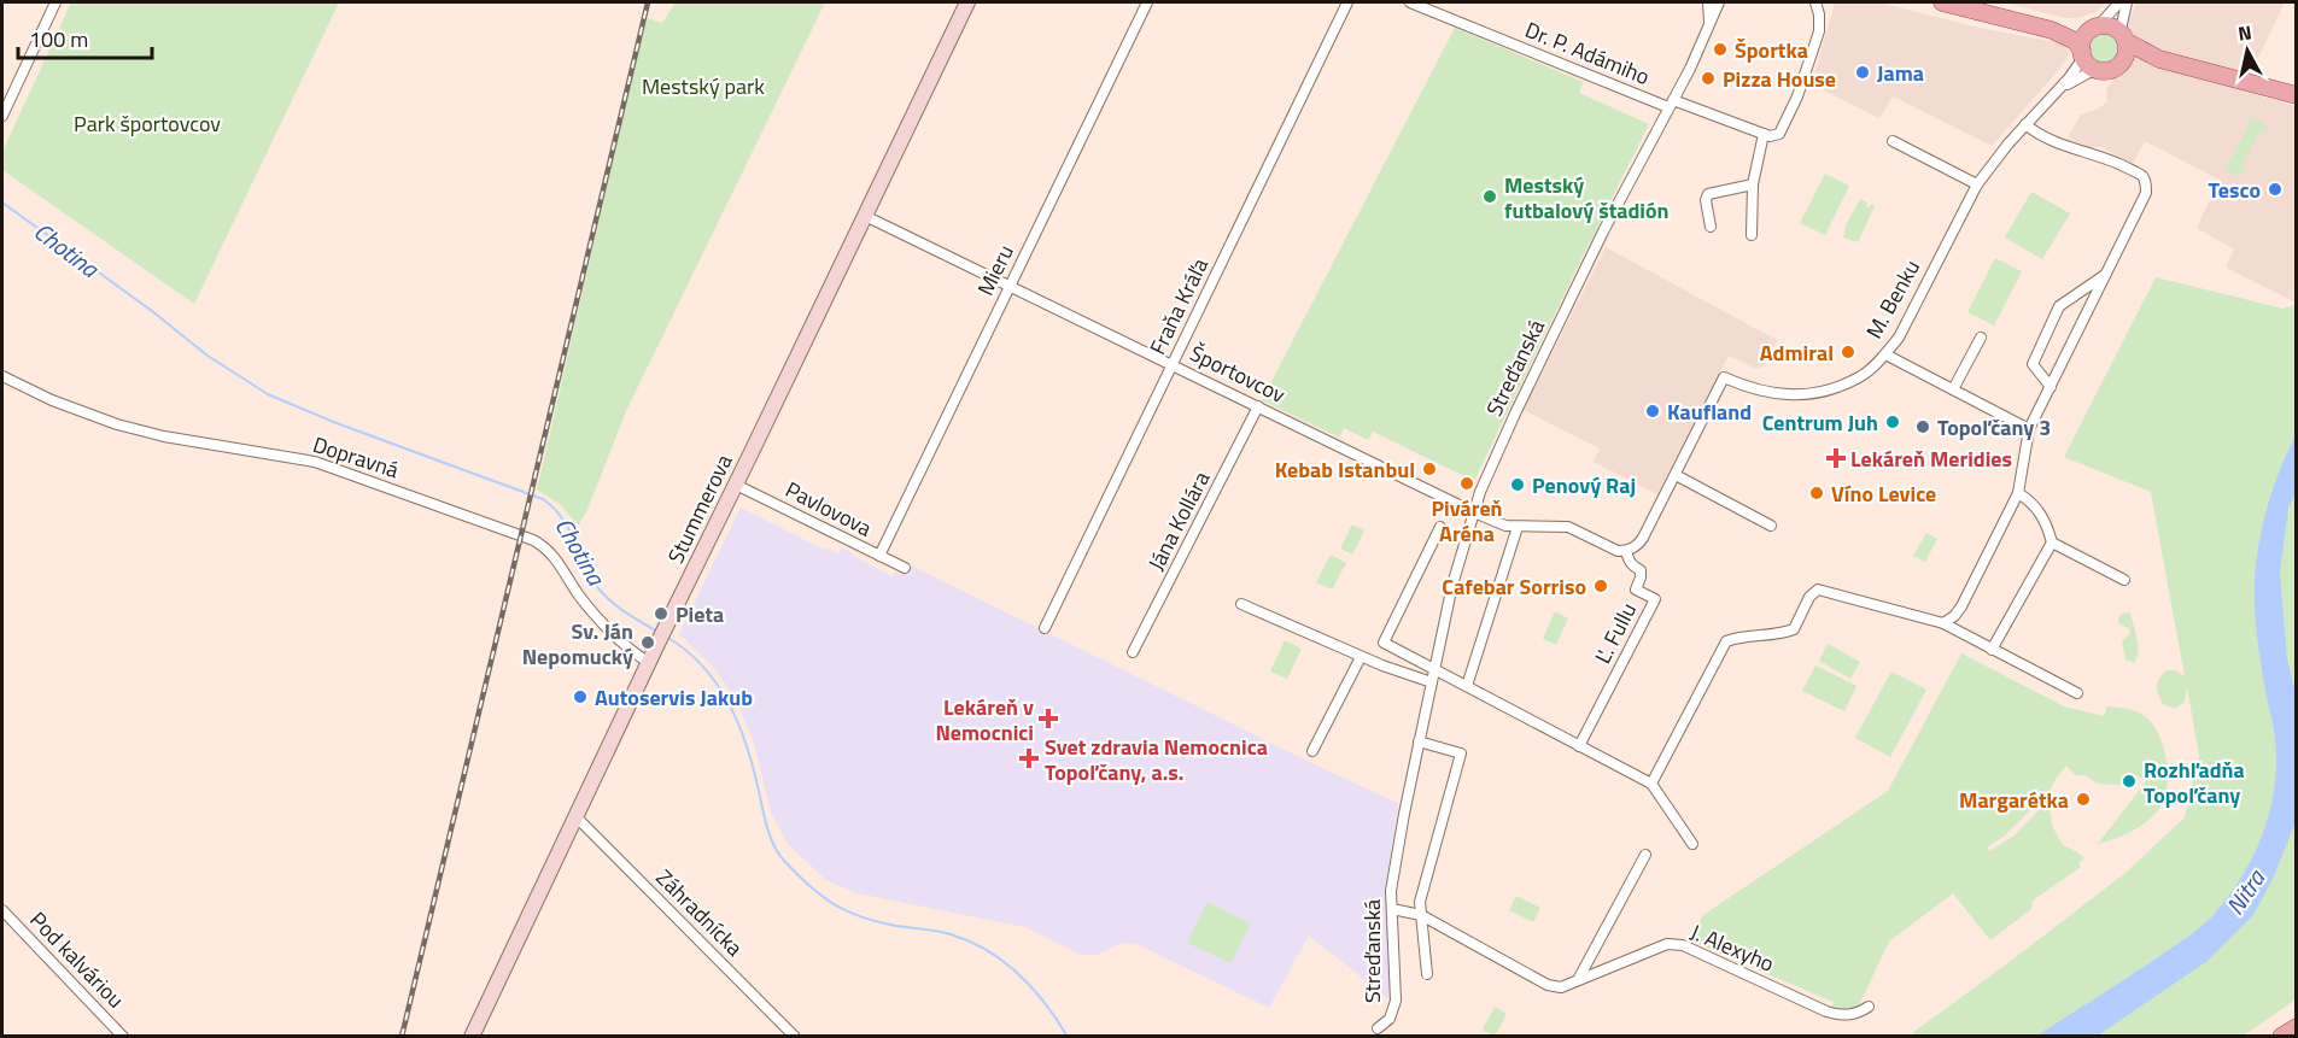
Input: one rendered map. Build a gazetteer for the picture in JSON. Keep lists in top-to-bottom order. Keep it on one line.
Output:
{"streets":{"street":["Dr. P. Adámiho","Mieru","M. Benku","Fraňa Kráľa","Streďanská","Športovcov","Dopravná","Stummerova","Pavlovova","Jána Kollára","Ľ. Fullu","Záhradnícka","J. Alexyho","Pod kalváriou"]},"crossings":[["Dr. P. Adámiho","Streďanská"],["Mieru","Športovcov"],["Mieru","Pavlovova"],["Fraňa Kráľa","Športovcov"],["Streďanská","Športovcov"],["Streďanská","J. Alexyho"],["Športovcov","Stummerova"],["Športovcov","Jána Kollára"],["Športovcov","Ľ. Fullu"],["Dopravná","Stummerova"],["Stummerova","Pavlovova"],["Stummerova","Záhradnícka"]],"water":["Chotina","Nitra"],"parks":["Mestský park","Park športovcov"],"places":{"other":["Športka","Jama","Pizza House","Tesco","Mestský futbalový štadión","Admiral","Kaufland","Centrum Juh","Topoľčany 3","Kebab Istanbul","Piváreň Aréna","Penový Raj","Víno Levice","Cafebar Sorriso","Pieta","Sv. Ján Nepomucký","Autoservis Jakub","Rozhľadňa Topoľčany","Margarétka"],"health":["Lekáreň Meridies","Lekáreň v Nemocnici","Svet zdravia Nemocnica Topoľčany, a.s."]},"scale_bar":"100 m","north":"top"}
